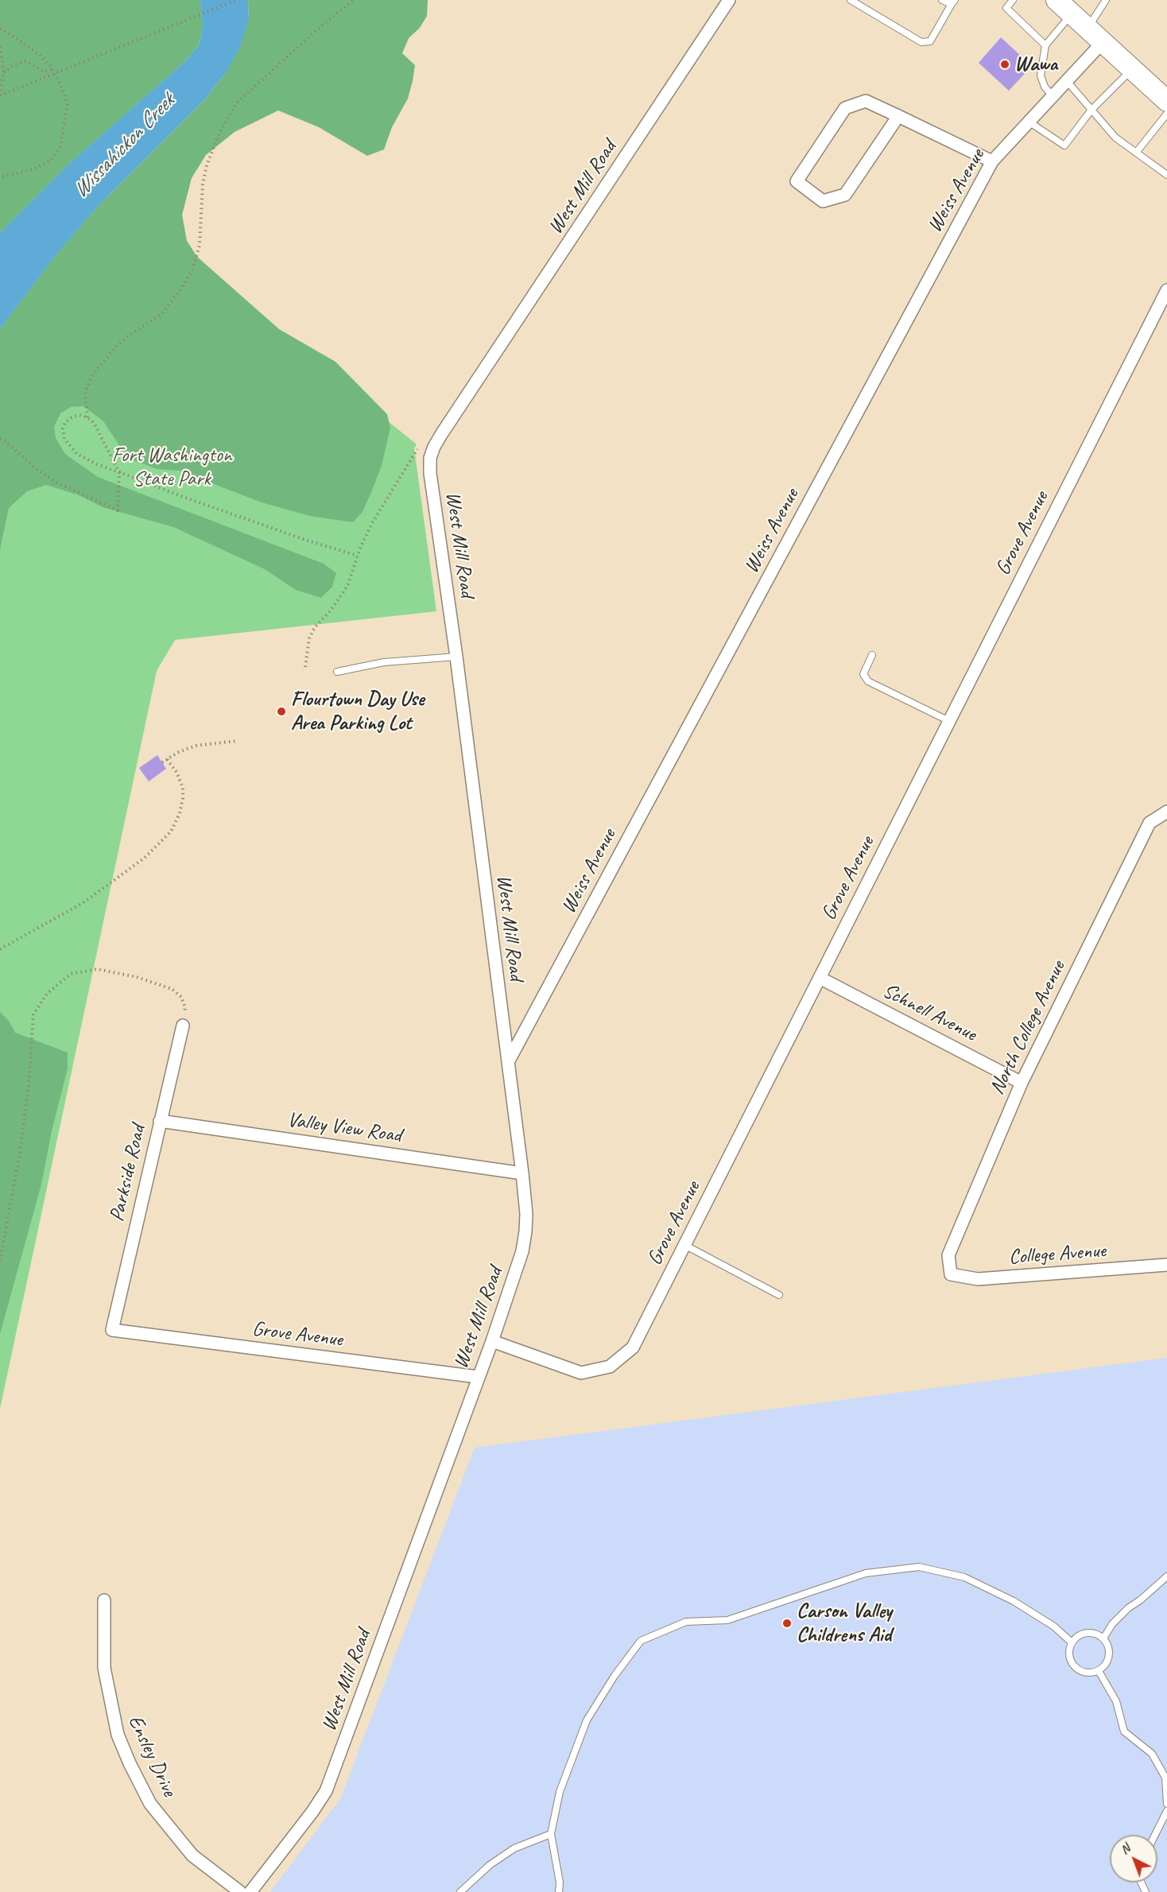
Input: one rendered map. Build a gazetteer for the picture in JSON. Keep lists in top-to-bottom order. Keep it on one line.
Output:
{"streets":{"street":["West Mill Road","Weiss Avenue","Grove Avenue","Schnell Avenue","North College Avenue","Valley View Road","Parkside Road","College Avenue","Ensley Drive"]},"crossings":[["West Mill Road","Weiss Avenue"],["West Mill Road","Grove Avenue"],["West Mill Road","Valley View Road"],["Grove Avenue","Schnell Avenue"],["Grove Avenue","Parkside Road"],["Schnell Avenue","North College Avenue"],["North College Avenue","College Avenue"],["Valley View Road","Parkside Road"]],"water":["Wissahickon Creek"],"parks":["Fort Washington State Park"],"places":["Wawa","Flourtown Day Use Area Parking Lot","Carson Valley Childrens Aid"],"north":"top left"}
